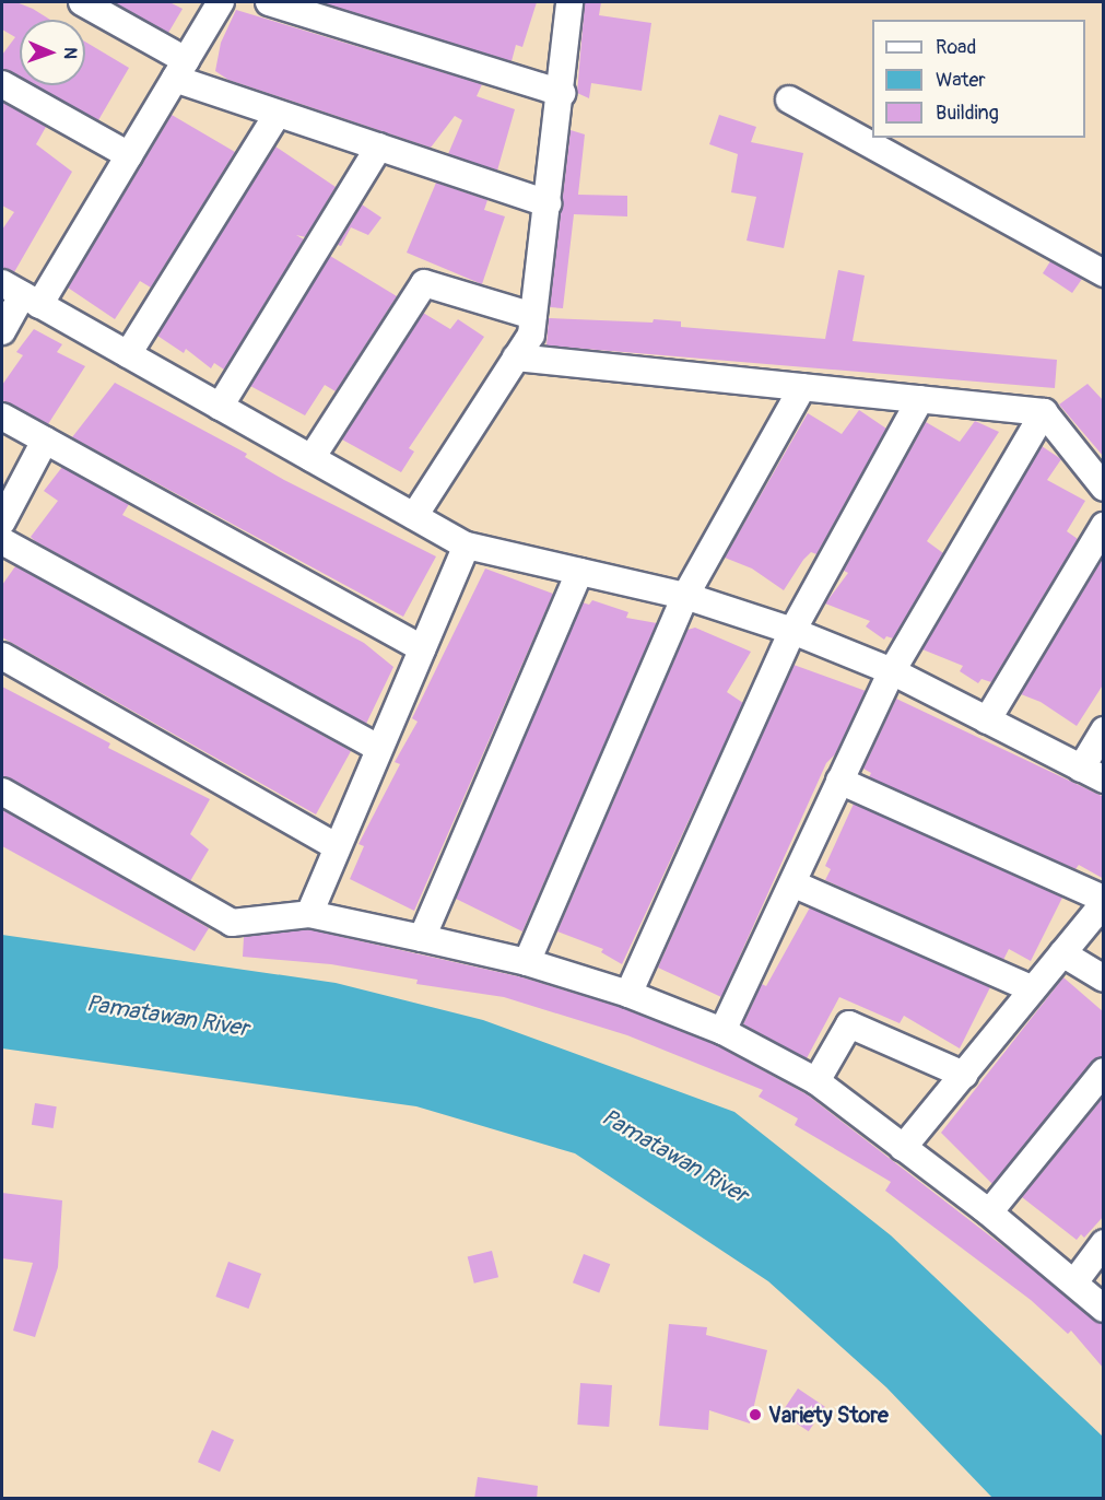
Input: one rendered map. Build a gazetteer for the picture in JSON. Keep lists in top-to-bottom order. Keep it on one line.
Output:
{"water":["Pamatawan River"],"places":["Variety Store"],"legend":["Road","Water","Building"],"north":"right"}
